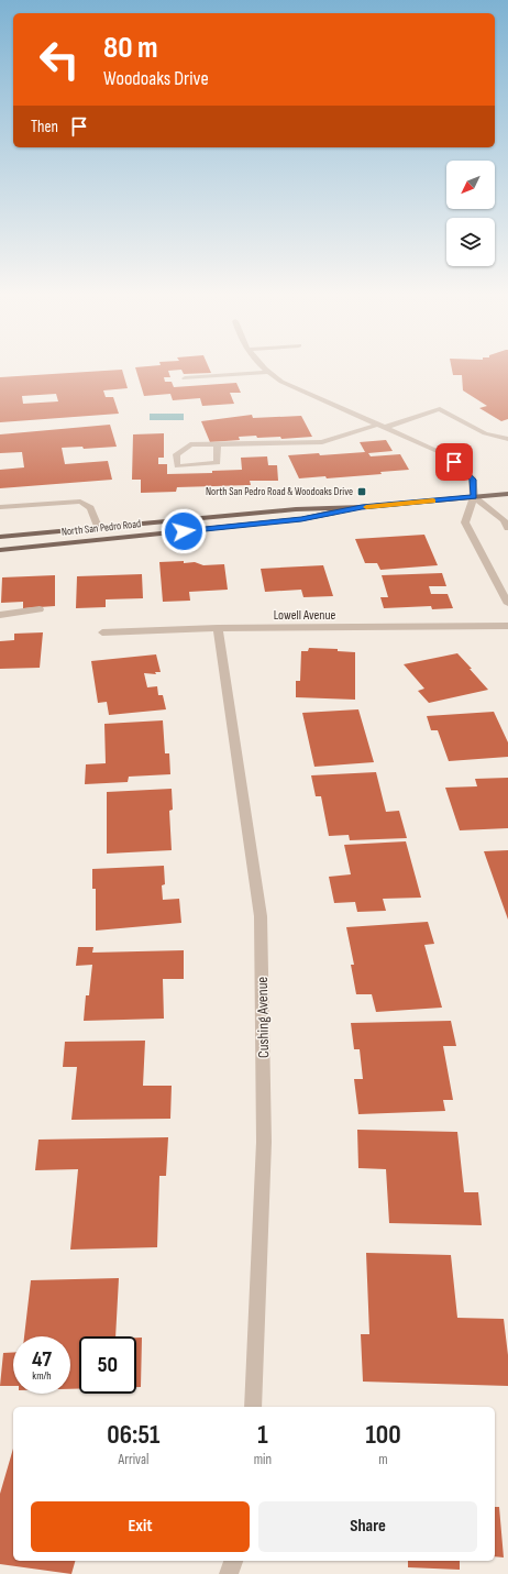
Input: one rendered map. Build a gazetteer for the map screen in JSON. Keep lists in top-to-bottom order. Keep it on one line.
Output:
{"streets":{"main road":["North San Pedro Road"],"street":["Lowell Avenue","Cushing Avenue"]},"crossings":[["Lowell Avenue","Cushing Avenue"]],"places":{"transit":["North San Pedro Road & Woodoaks Drive"]},"north":"bottom left","page":{"turn":["80 m","Woodoaks Drive"],"then":"Then","speed":"47 km/h","limit":"50","eta":["06:51","Arrival","1","min","100","m"],"buttons":["Exit","Share"]}}
